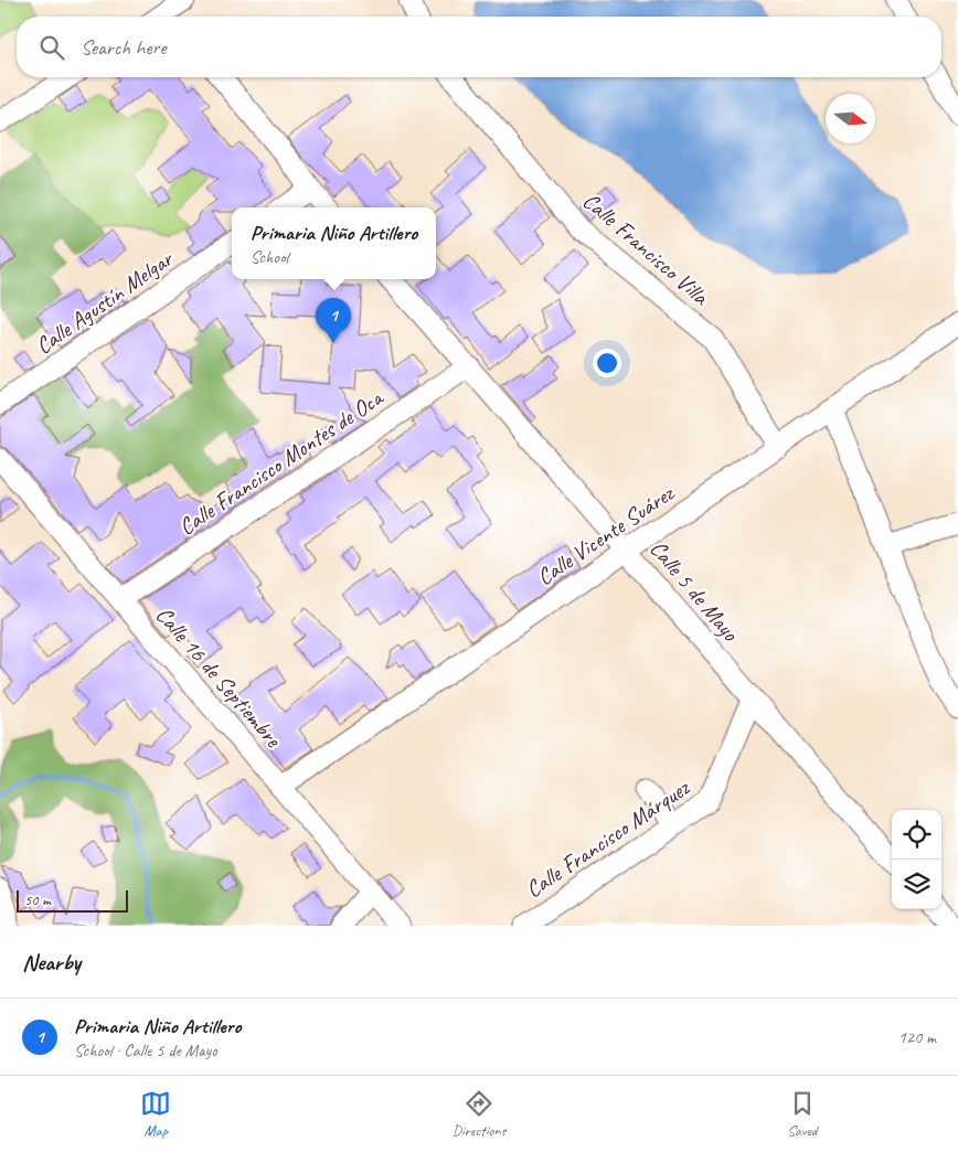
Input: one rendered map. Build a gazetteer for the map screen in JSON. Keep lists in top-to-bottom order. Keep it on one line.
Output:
{"streets":{"street":["Calle Francisco Villa","Calle Agustín Melgar","Calle Francisco Montes de Oca","Calle Vicente Suárez","Calle 5 de Mayo","Calle 16 de Septiembre","Calle Francisco Márquez"]},"crossings":[["Calle Francisco Villa","Calle Vicente Suárez"],["Calle Francisco Montes de Oca","Calle 5 de Mayo"],["Calle Francisco Montes de Oca","Calle 16 de Septiembre"],["Calle Vicente Suárez","Calle 5 de Mayo"],["Calle Vicente Suárez","Calle 16 de Septiembre"],["Calle 5 de Mayo","Calle Francisco Márquez"]],"scale_bar":"50 m","north":"right","page":{"search":"Search here","popup":["Primaria Niño Artillero","School"],"pins":"1","scale":"50 m","heading":"Nearby","list":[{"mark":"1","name":"Primaria Niño Artillero","note":"School · Calle 5 de Mayo","value":"120 m"}],"nav":["Map","Directions","Saved"]}}
